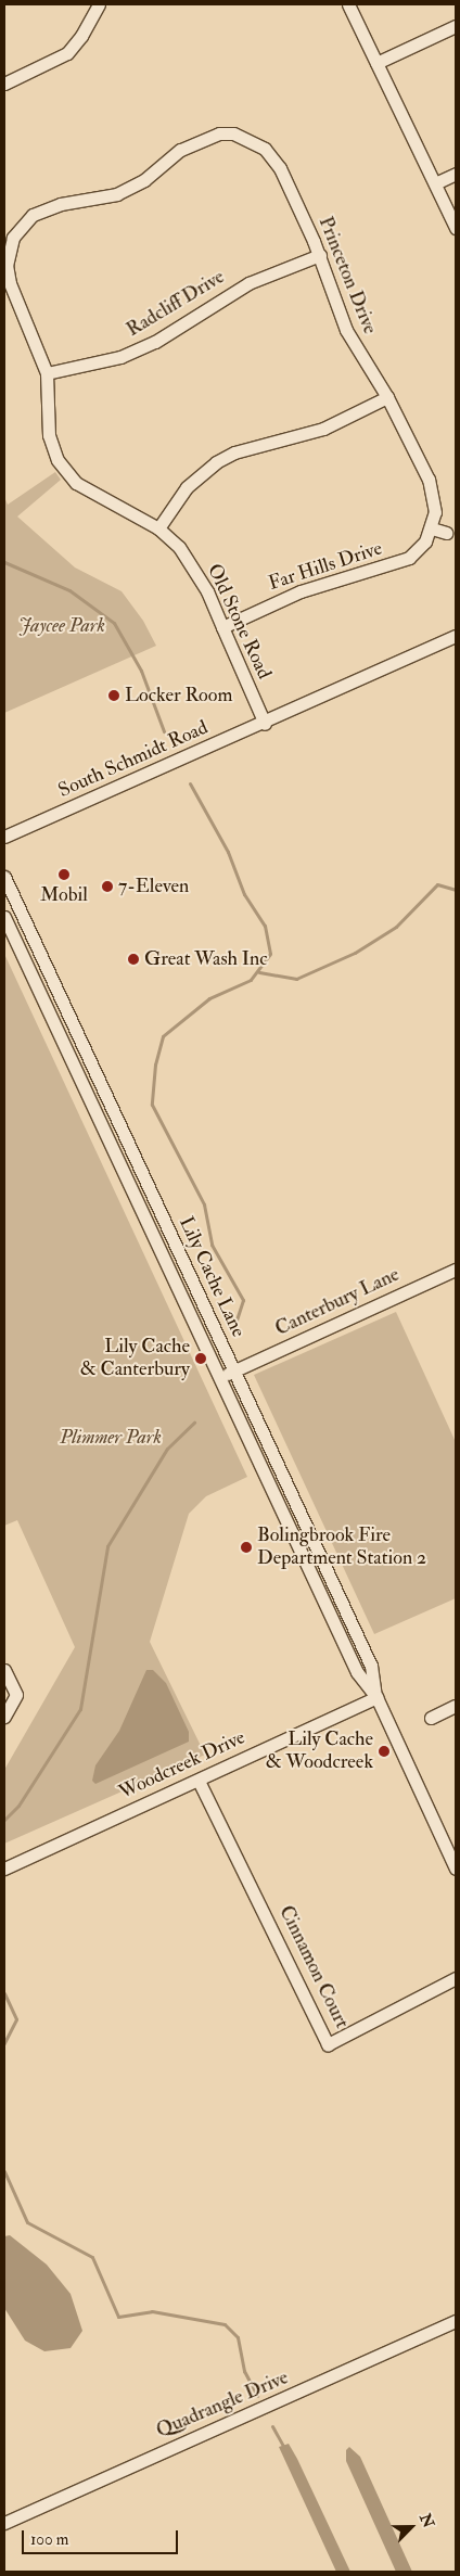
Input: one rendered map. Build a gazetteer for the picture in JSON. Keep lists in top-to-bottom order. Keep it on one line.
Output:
{"streets":{"street":["Princeton Drive","Radcliff Drive","Far Hills Drive","Old Stone Road","South Schmidt Road","Lily Cache Lane","Canterbury Lane","Woodcreek Drive","Cinnamon Court","Quadrangle Drive"]},"crossings":[["Princeton Drive","Radcliff Drive"],["Princeton Drive","Far Hills Drive"],["Princeton Drive","Old Stone Road"],["Radcliff Drive","Old Stone Road"],["Far Hills Drive","Old Stone Road"],["Old Stone Road","South Schmidt Road"],["Lily Cache Lane","Canterbury Lane"],["Lily Cache Lane","Woodcreek Drive"],["Woodcreek Drive","Cinnamon Court"]],"parks":["Jaycee Park","Plimmer Park"],"places":["Locker Room","Mobil","7-Eleven","Great Wash Inc","Lily Cache & Canterbury","Bolingbrook Fire Department Station 2","Lily Cache & Woodcreek"],"scale_bar":"100 m","north":"top right"}
